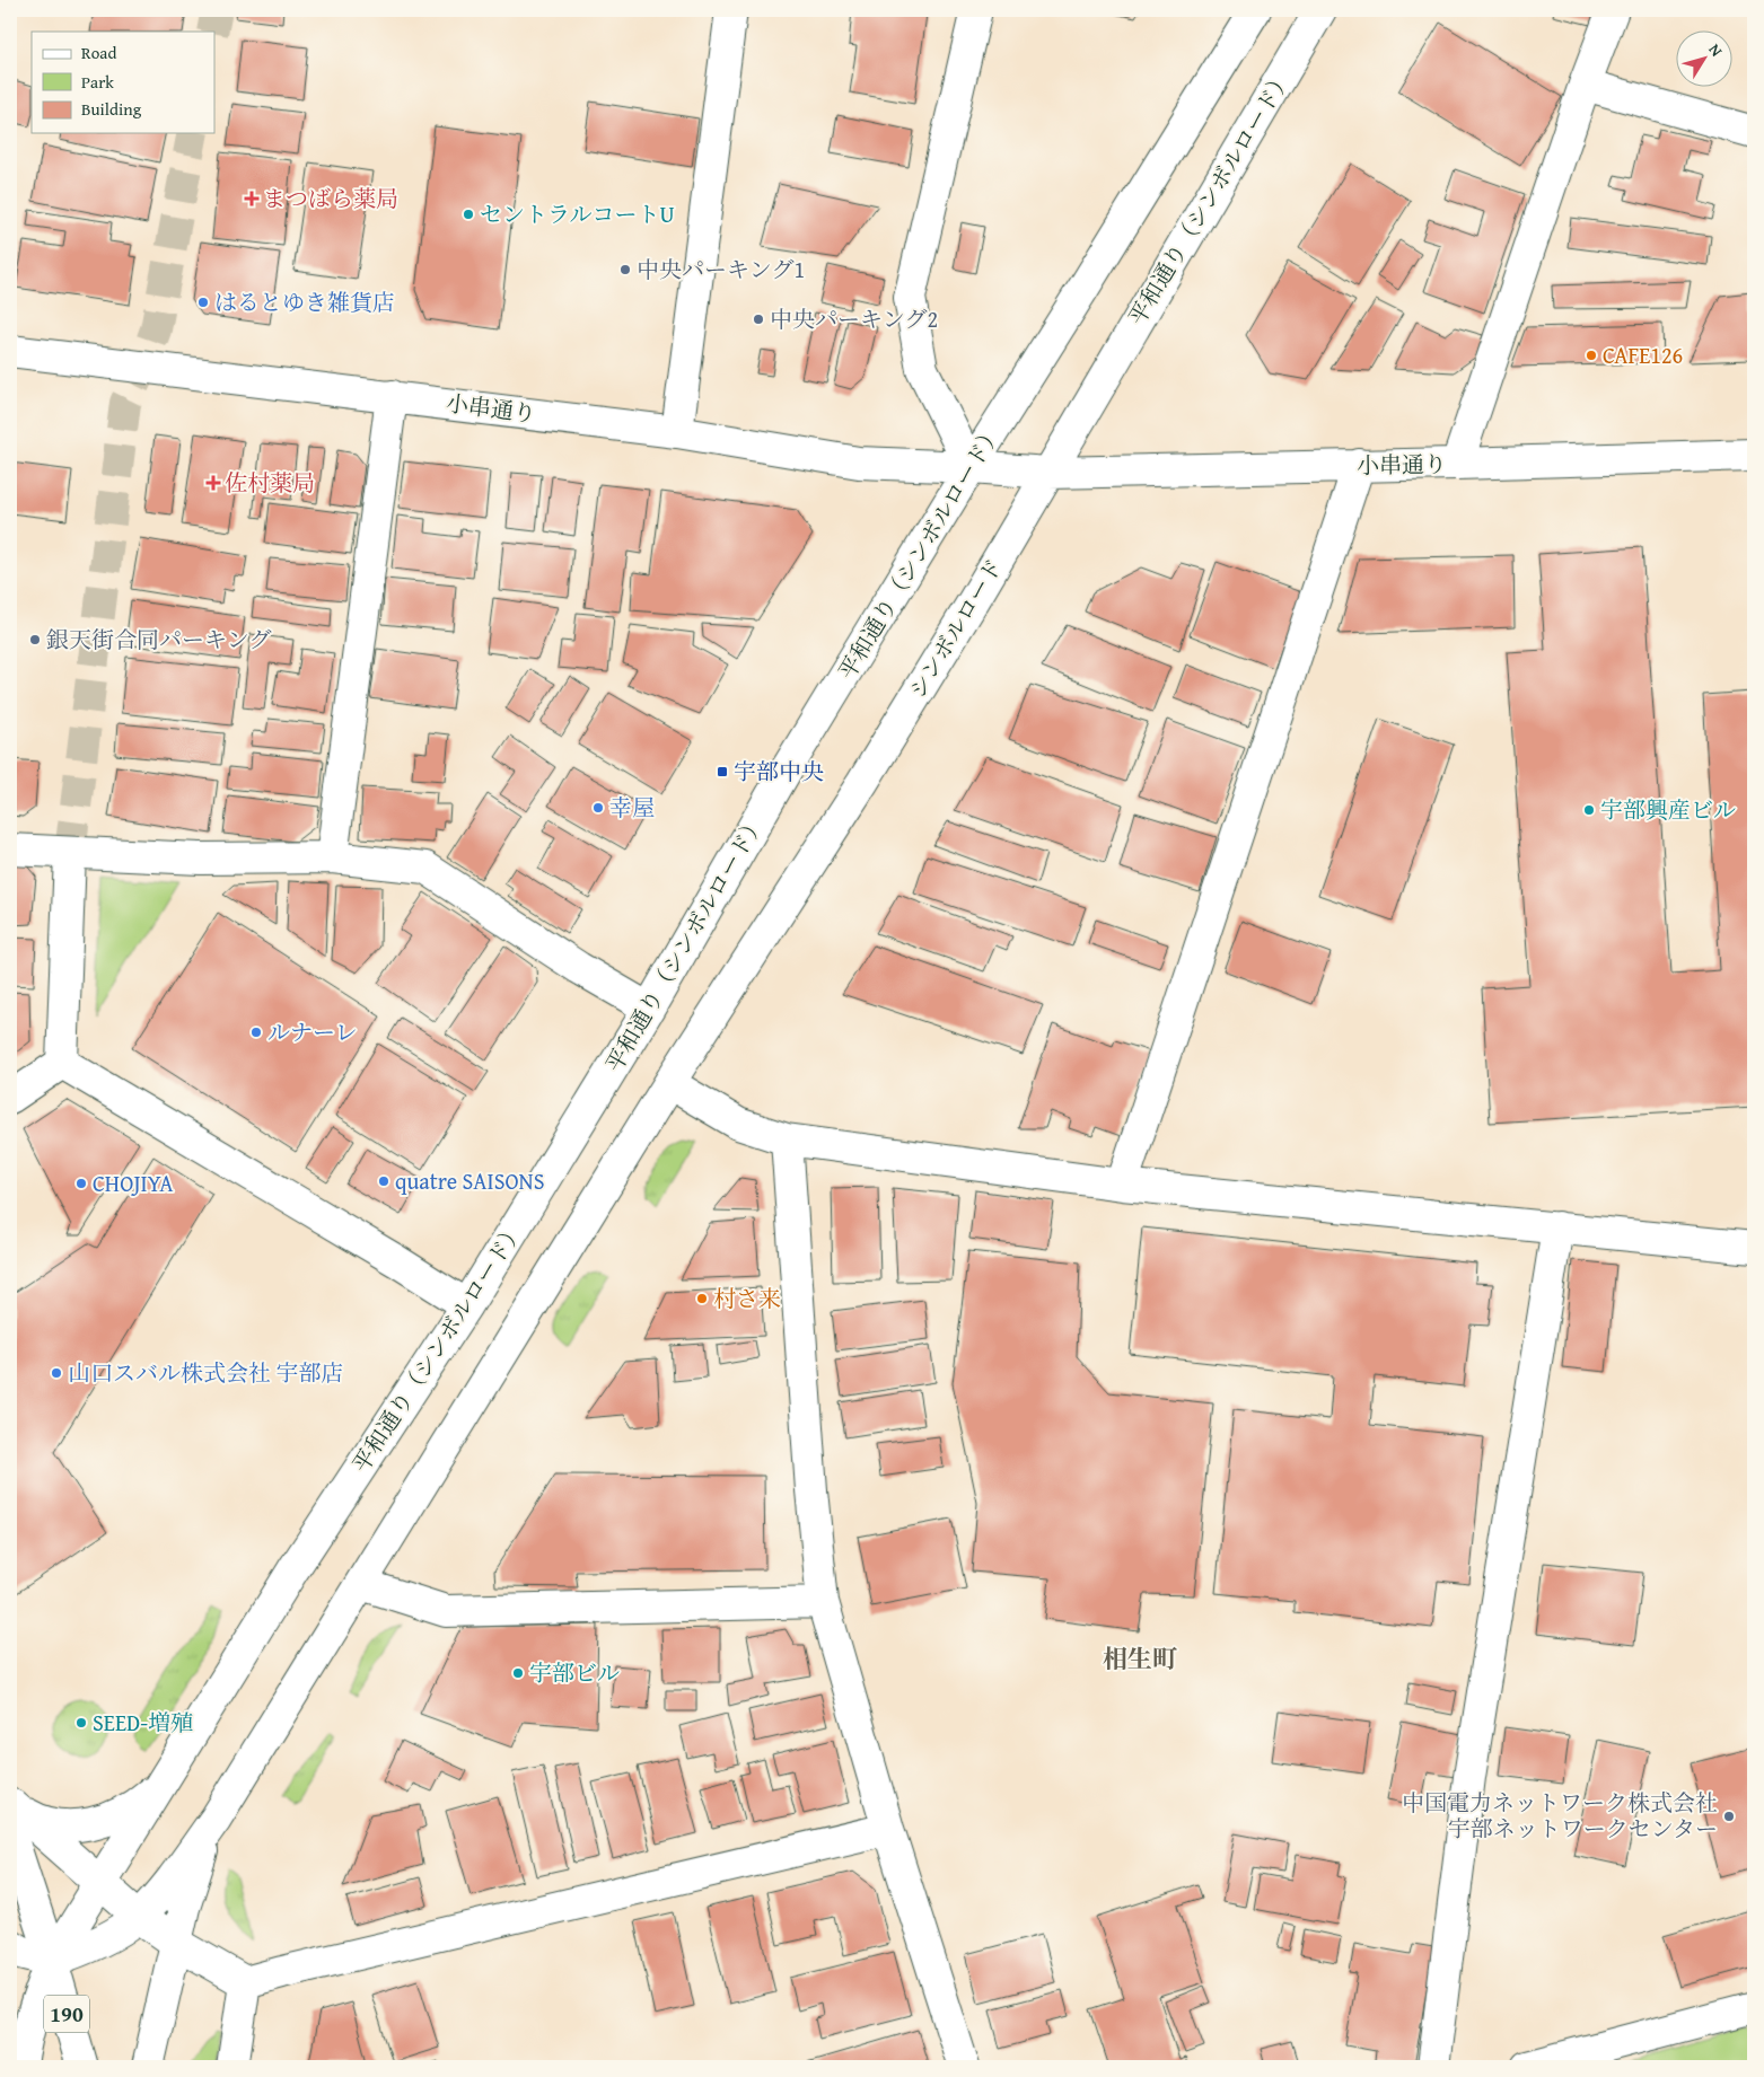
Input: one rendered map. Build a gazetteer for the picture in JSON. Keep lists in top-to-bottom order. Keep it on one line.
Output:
{"streets":{"main road":["平和通り（シンボルロード）","小串通り","シンボルロード","190"]},"crossings":[["平和通り（シンボルロード）","小串通り"],["平和通り（シンボルロード）","シンボルロード"],["平和通り（シンボルロード）","190"],["小串通り","シンボルロード"]],"districts":["相生町"],"places":{"health":["まつばら薬局","佐村薬局"],"other":["セントラルコートU","中央パーキング1","はるとゆき雑貨店","中央パーキング2","CAFE126","銀天街合同パーキング","幸屋","宇部興産ビル","ルナーレ","quatre SAISONS","CHOJIYA","村さ来","山口スバル株式会社 宇部店","宇部ビル","SEED-増殖","中国電力ネットワーク株式会社 宇部ネットワークセンター"],"transit":["宇部中央"]},"legend":["Road","Park","Building"],"north":"top right"}
